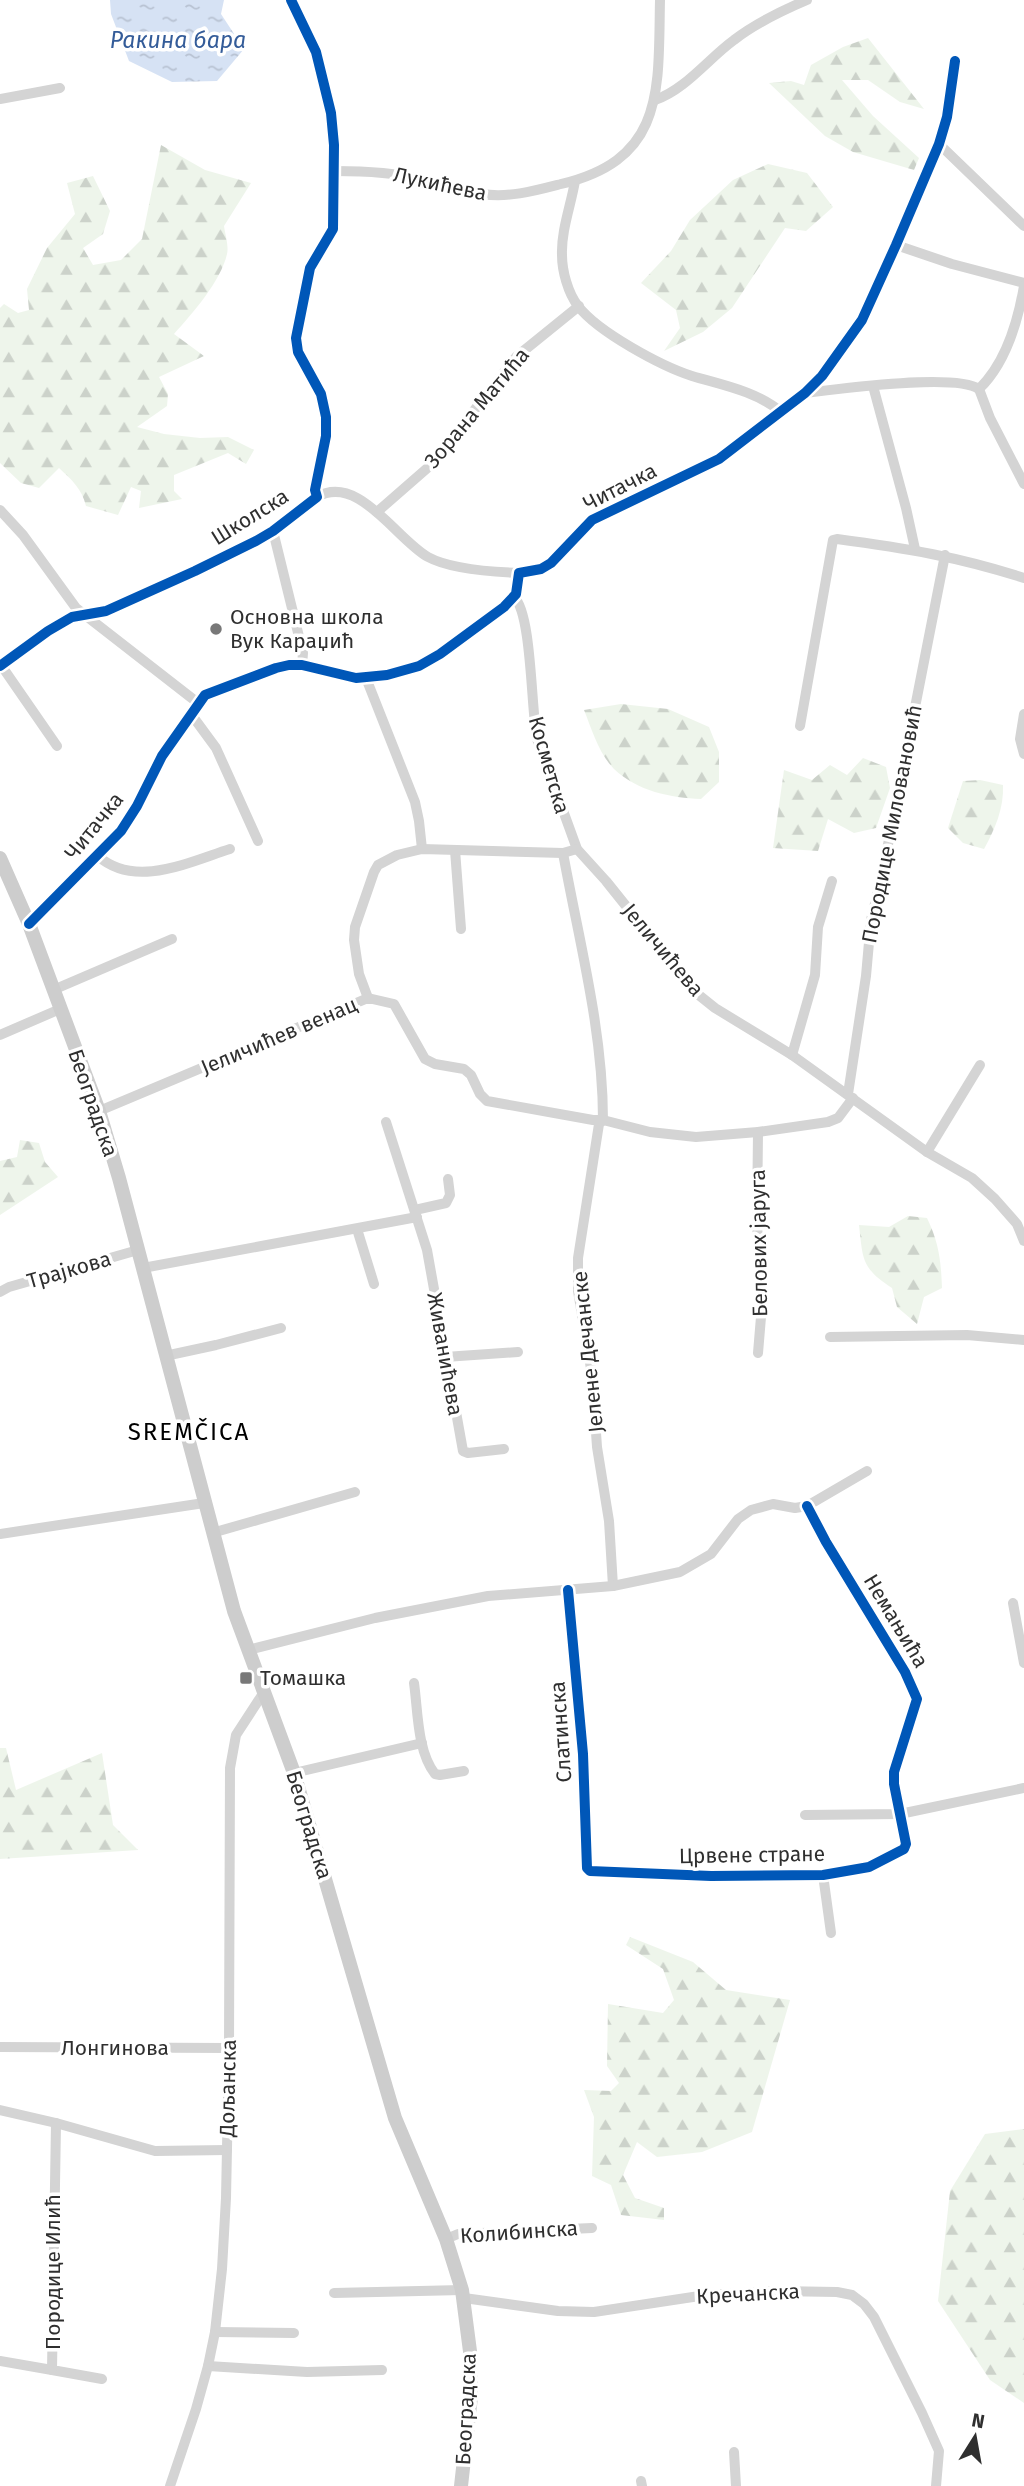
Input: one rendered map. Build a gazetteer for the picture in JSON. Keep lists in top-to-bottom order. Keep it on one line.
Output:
{"streets":{"main road":["Београдска"],"street":["Лукићева","Зорана Матића","Читачка","Школска","Косметска","Породице Миловановић","Јеличићева","Јеличићев венац","Белових јаруга","Трајкова","Јелене Дечанске","Живанићева","Немањића","Слатинска","Црвене стране","Лонгинова","Дољанска","Колибинска","Породице Илић","Кречанска"]},"crossings":[["Лукићева","Школска"],["Читачка","Косметска"],["Читачка","Београдска"],["Косметска","Јеличићева"],["Породице Миловановић","Јеличићева"],["Породице Миловановић","Јеличићев венац"],["Јеличићева","Јеличићев венац"],["Јеличићев венац","Београдска"],["Јеличићев венац","Белових јаруга"],["Јеличићев венац","Јелене Дечанске"],["Београдска","Трајкова"],["Београдска","Дољанска"],["Београдска","Колибинска"],["Београдска","Кречанска"],["Немањића","Црвене стране"],["Слатинска","Црвене стране"],["Лонгинова","Дољанска"]],"districts":["SREMČICA"],"water":["Ракина бара"],"places":{"other":["Основна школа Вук Караџић"],"transit":["Томашка"]},"north":"top"}
